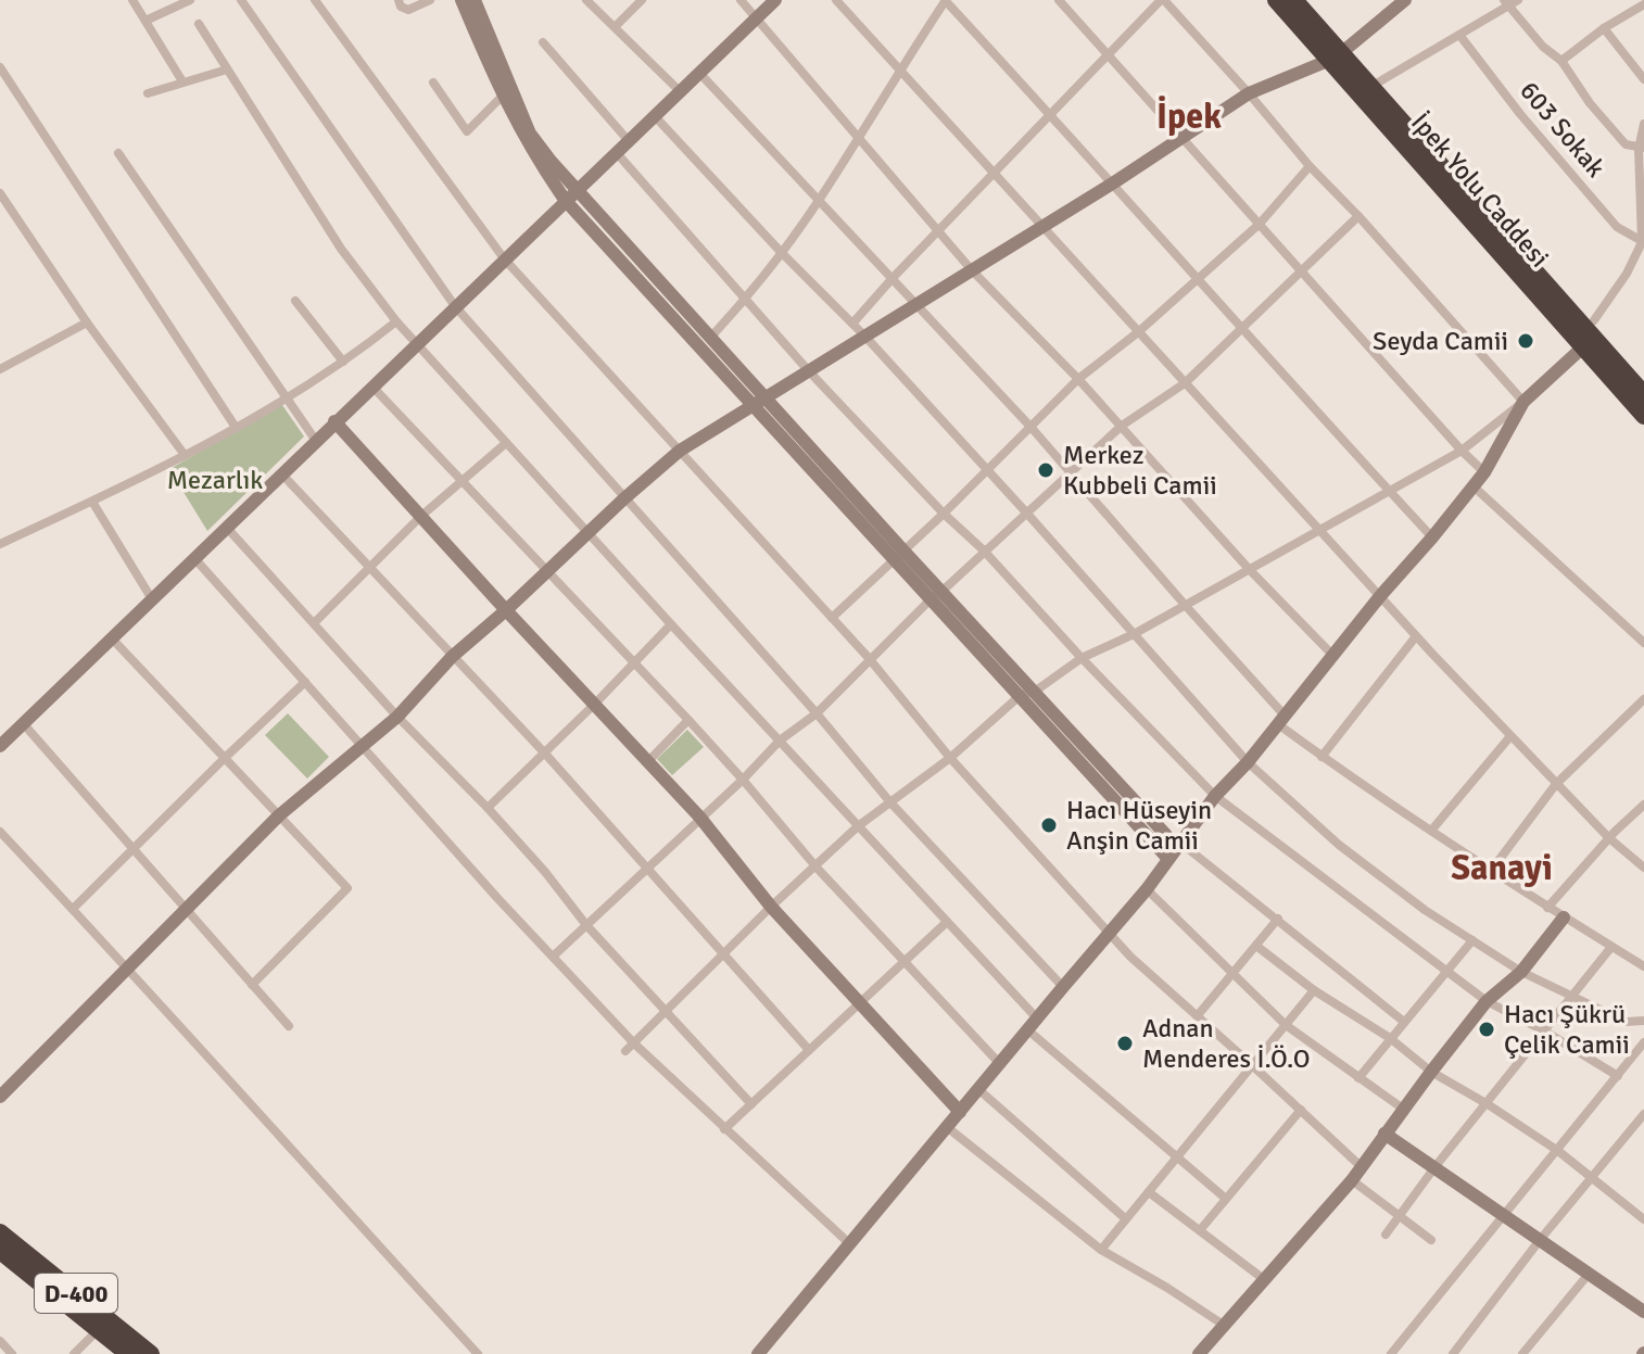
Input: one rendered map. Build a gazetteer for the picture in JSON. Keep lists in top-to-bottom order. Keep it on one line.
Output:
{"streets":{"highway":["İpek Yolu Caddesi","D-400"],"street":["603 Sokak"]},"districts":["İpek","Sanayi"],"parks":["Mezarlık"],"places":["Seyda Camii","Merkez Kubbeli Camii","Hacı Hüseyin Anşin Camii","Hacı Şükrü Çelik Camii","Adnan Menderes İ.Ö.O"]}
